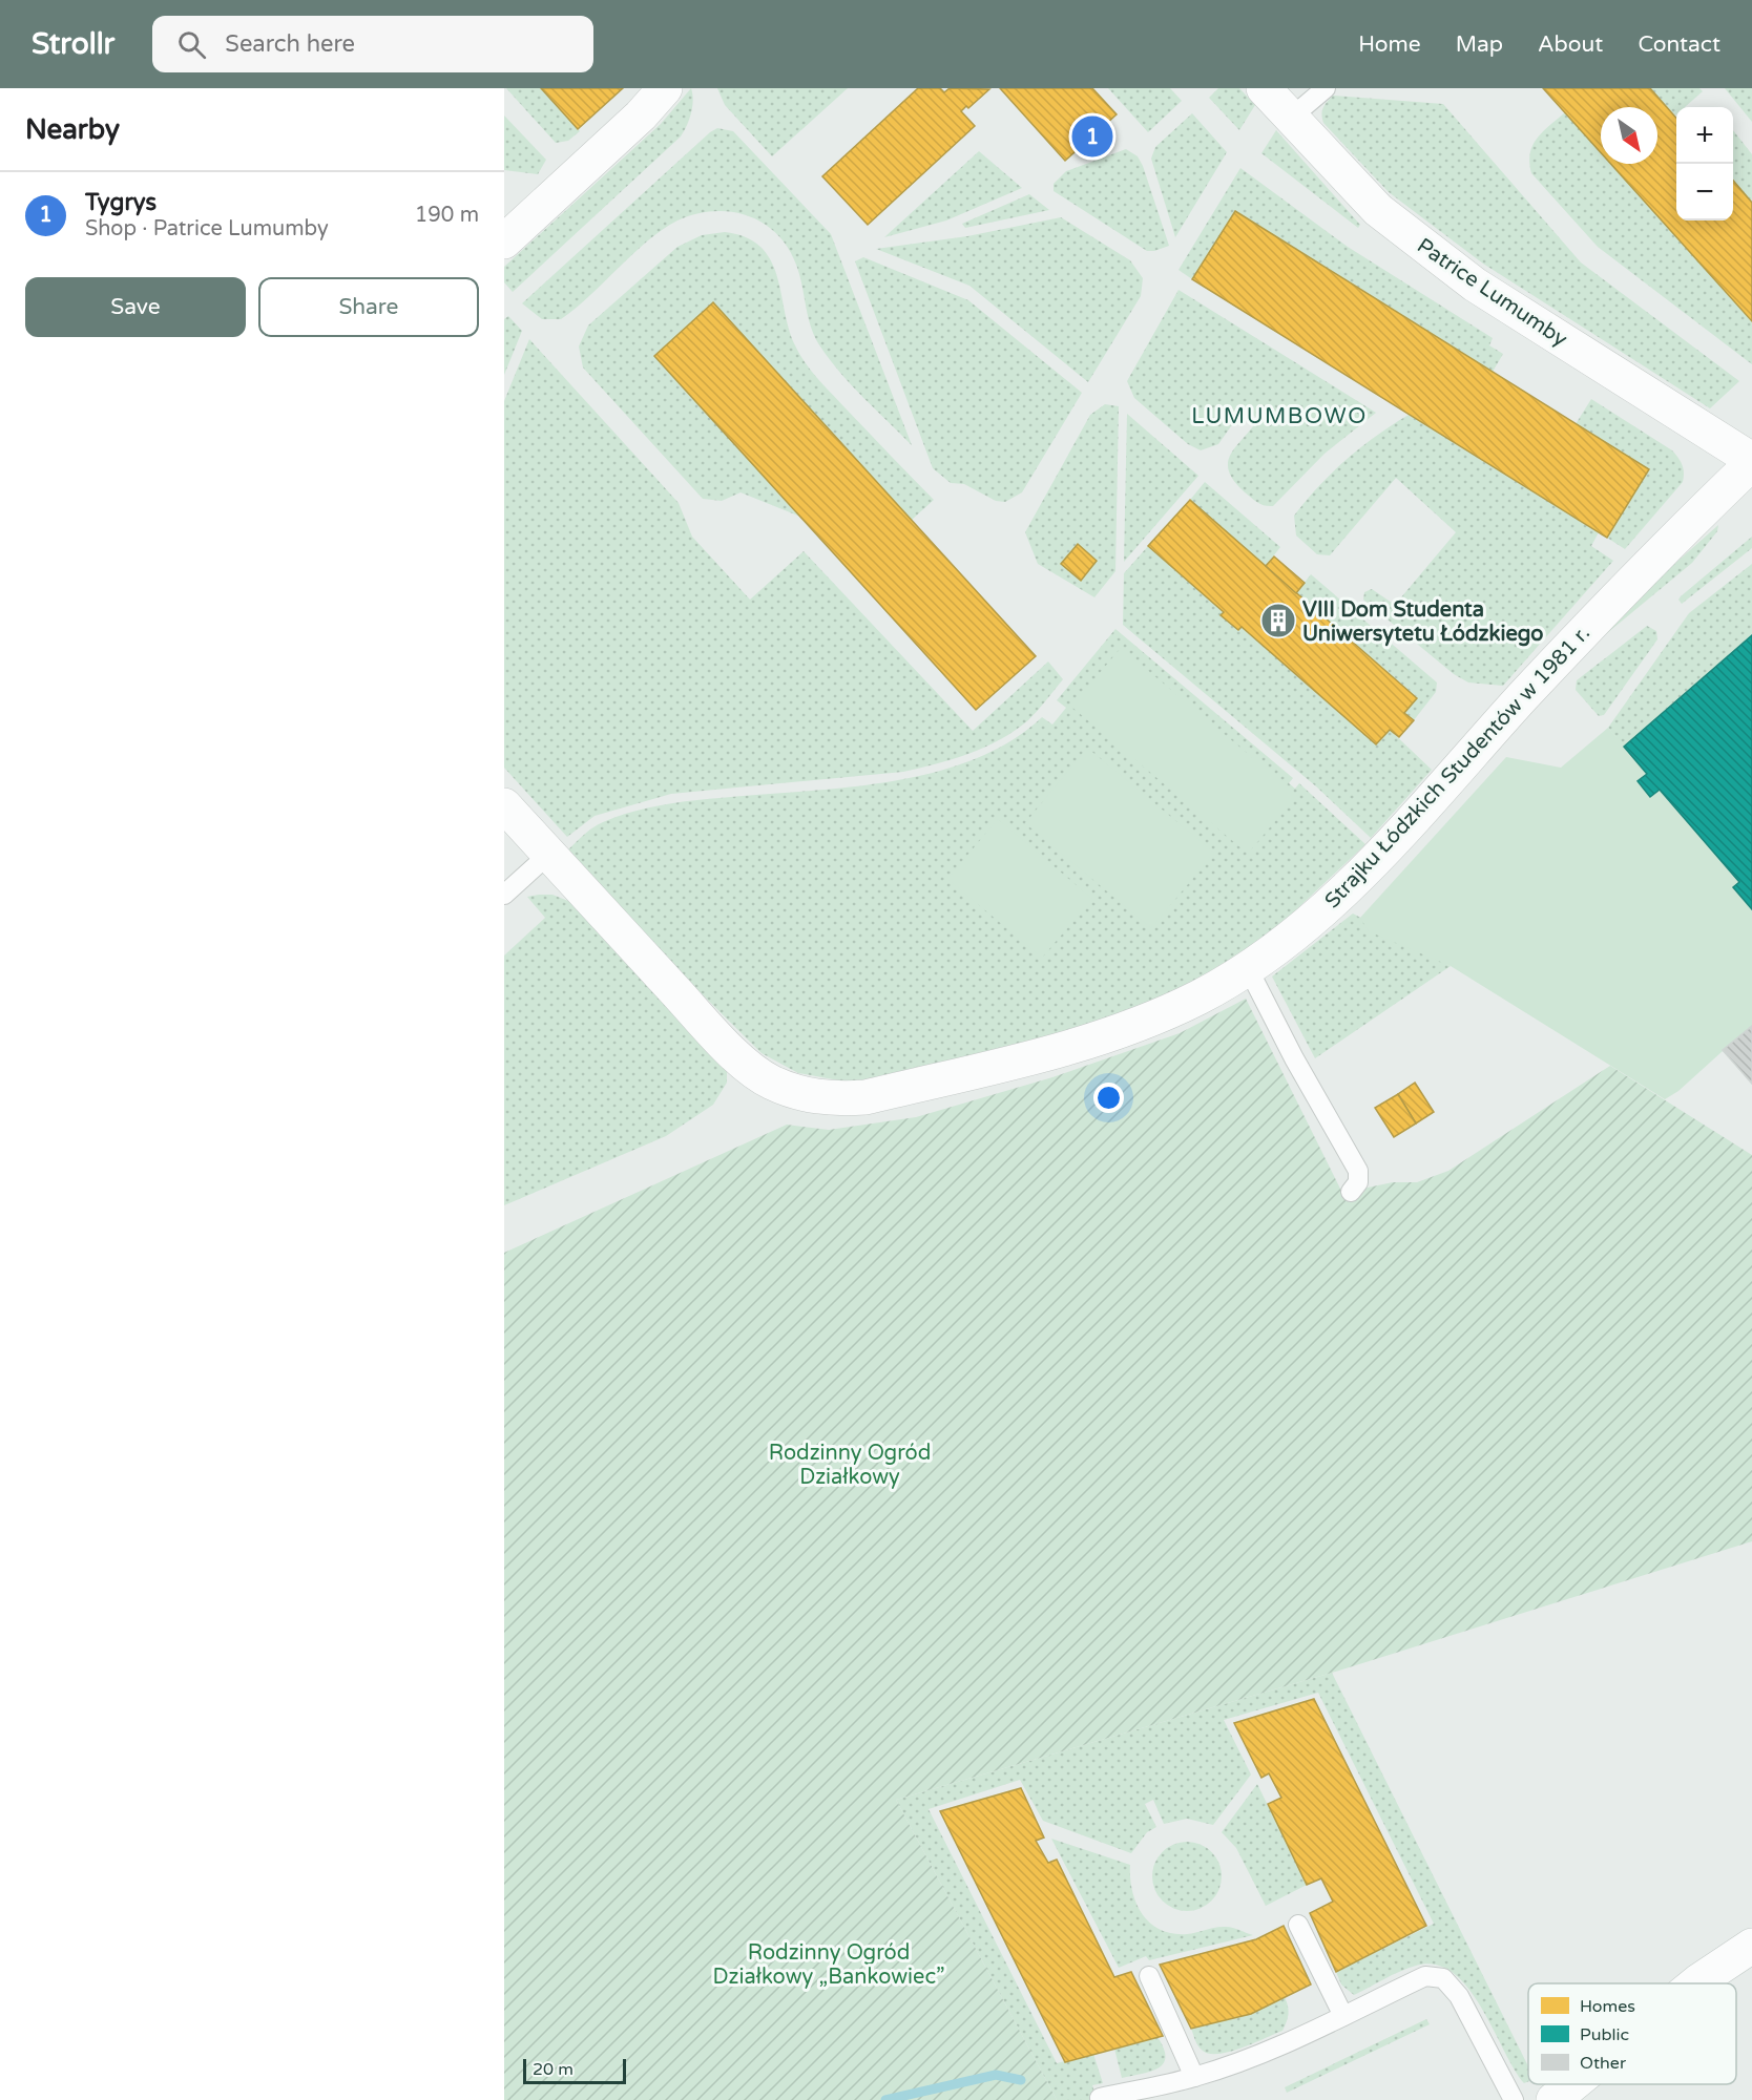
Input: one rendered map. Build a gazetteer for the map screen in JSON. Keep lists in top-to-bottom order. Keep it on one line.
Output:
{"streets":{"street":["Patrice Lumumby","Strajku Łódzkich Studentów w 1981 r."]},"crossings":[["Patrice Lumumby","Strajku Łódzkich Studentów w 1981 r."]],"districts":["LUMUMBOWO"],"parks":["Rodzinny Ogród Działkowy","Rodzinny Ogród Działkowy „Bankowiec”"],"places":{"building":["VIII Dom Studenta Uniwersytetu Łódzkiego"]},"legend":["Homes","Public","Other"],"scale_bar":"20 m","north":"bottom right","page":{"header":"Strollr","search":"Search here","nav":["Home","Map","About","Contact"],"heading":"Nearby","map_buttons":["+","−"],"pins":"1","list":[{"mark":"1","name":"Tygrys","note":"Shop · Patrice Lumumby","value":"190 m"}],"buttons":["Save","Share"],"scale":"20 m"}}
